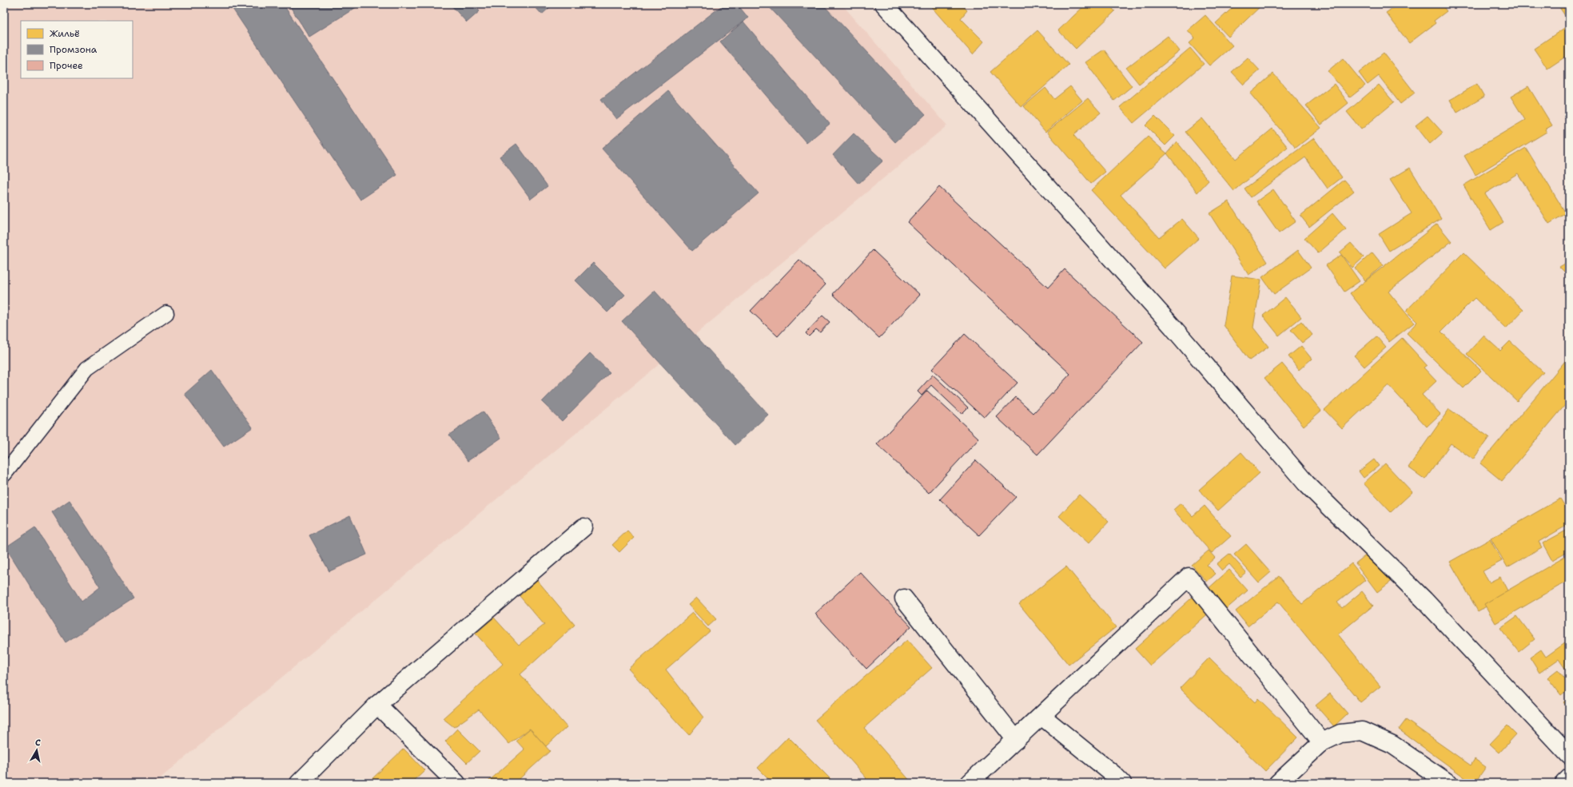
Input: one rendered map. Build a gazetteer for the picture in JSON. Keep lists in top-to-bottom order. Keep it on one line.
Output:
{"legend":["Жильё","Промзона","Прочее"],"north":"top"}
